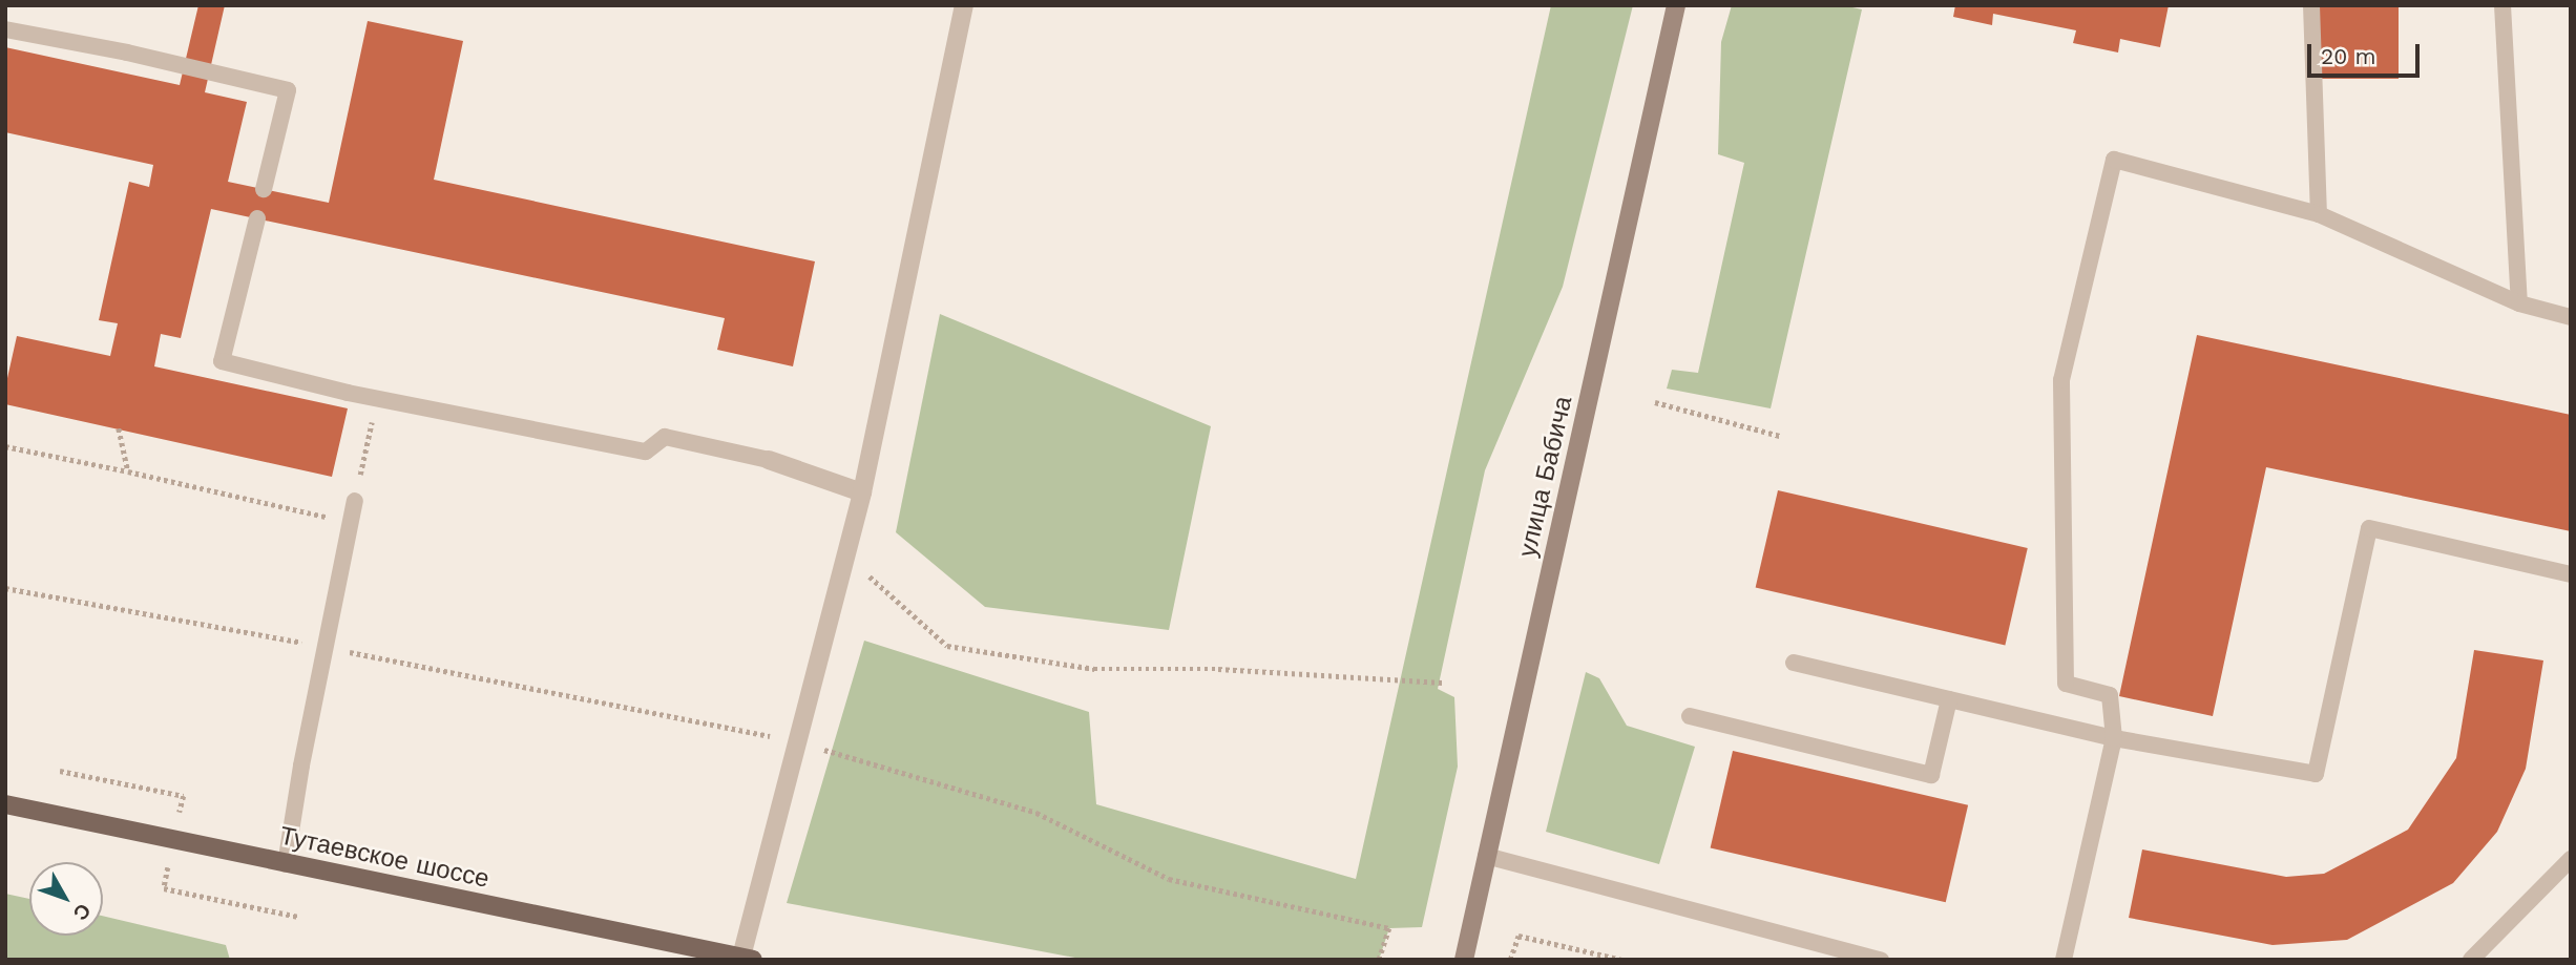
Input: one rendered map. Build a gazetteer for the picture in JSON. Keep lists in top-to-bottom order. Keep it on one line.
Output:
{"streets":{"main road":["Тутаевское шоссе"],"street":["улица Бабича"]},"scale_bar":"20 m","north":"bottom right"}
